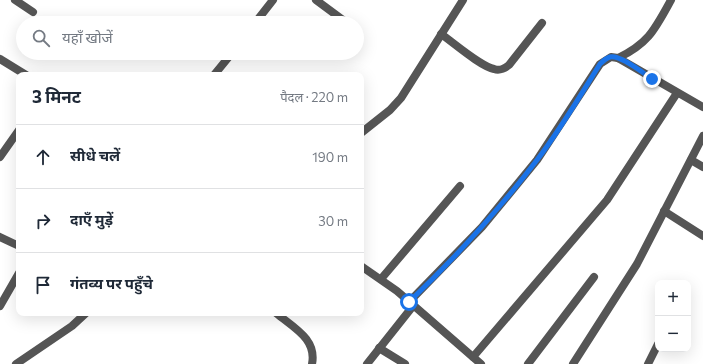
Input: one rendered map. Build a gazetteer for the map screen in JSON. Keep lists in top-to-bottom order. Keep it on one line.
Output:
{"page":{"search":"यहाँ खोजें","heading":["3 मिनट","पैदल · 220 m"],"list":[["सीधे चलें","190 m"],["दाएँ मुड़ें","30 m"],"गंतव्य पर पहुँचे"],"map_buttons":["+","−"]}}
